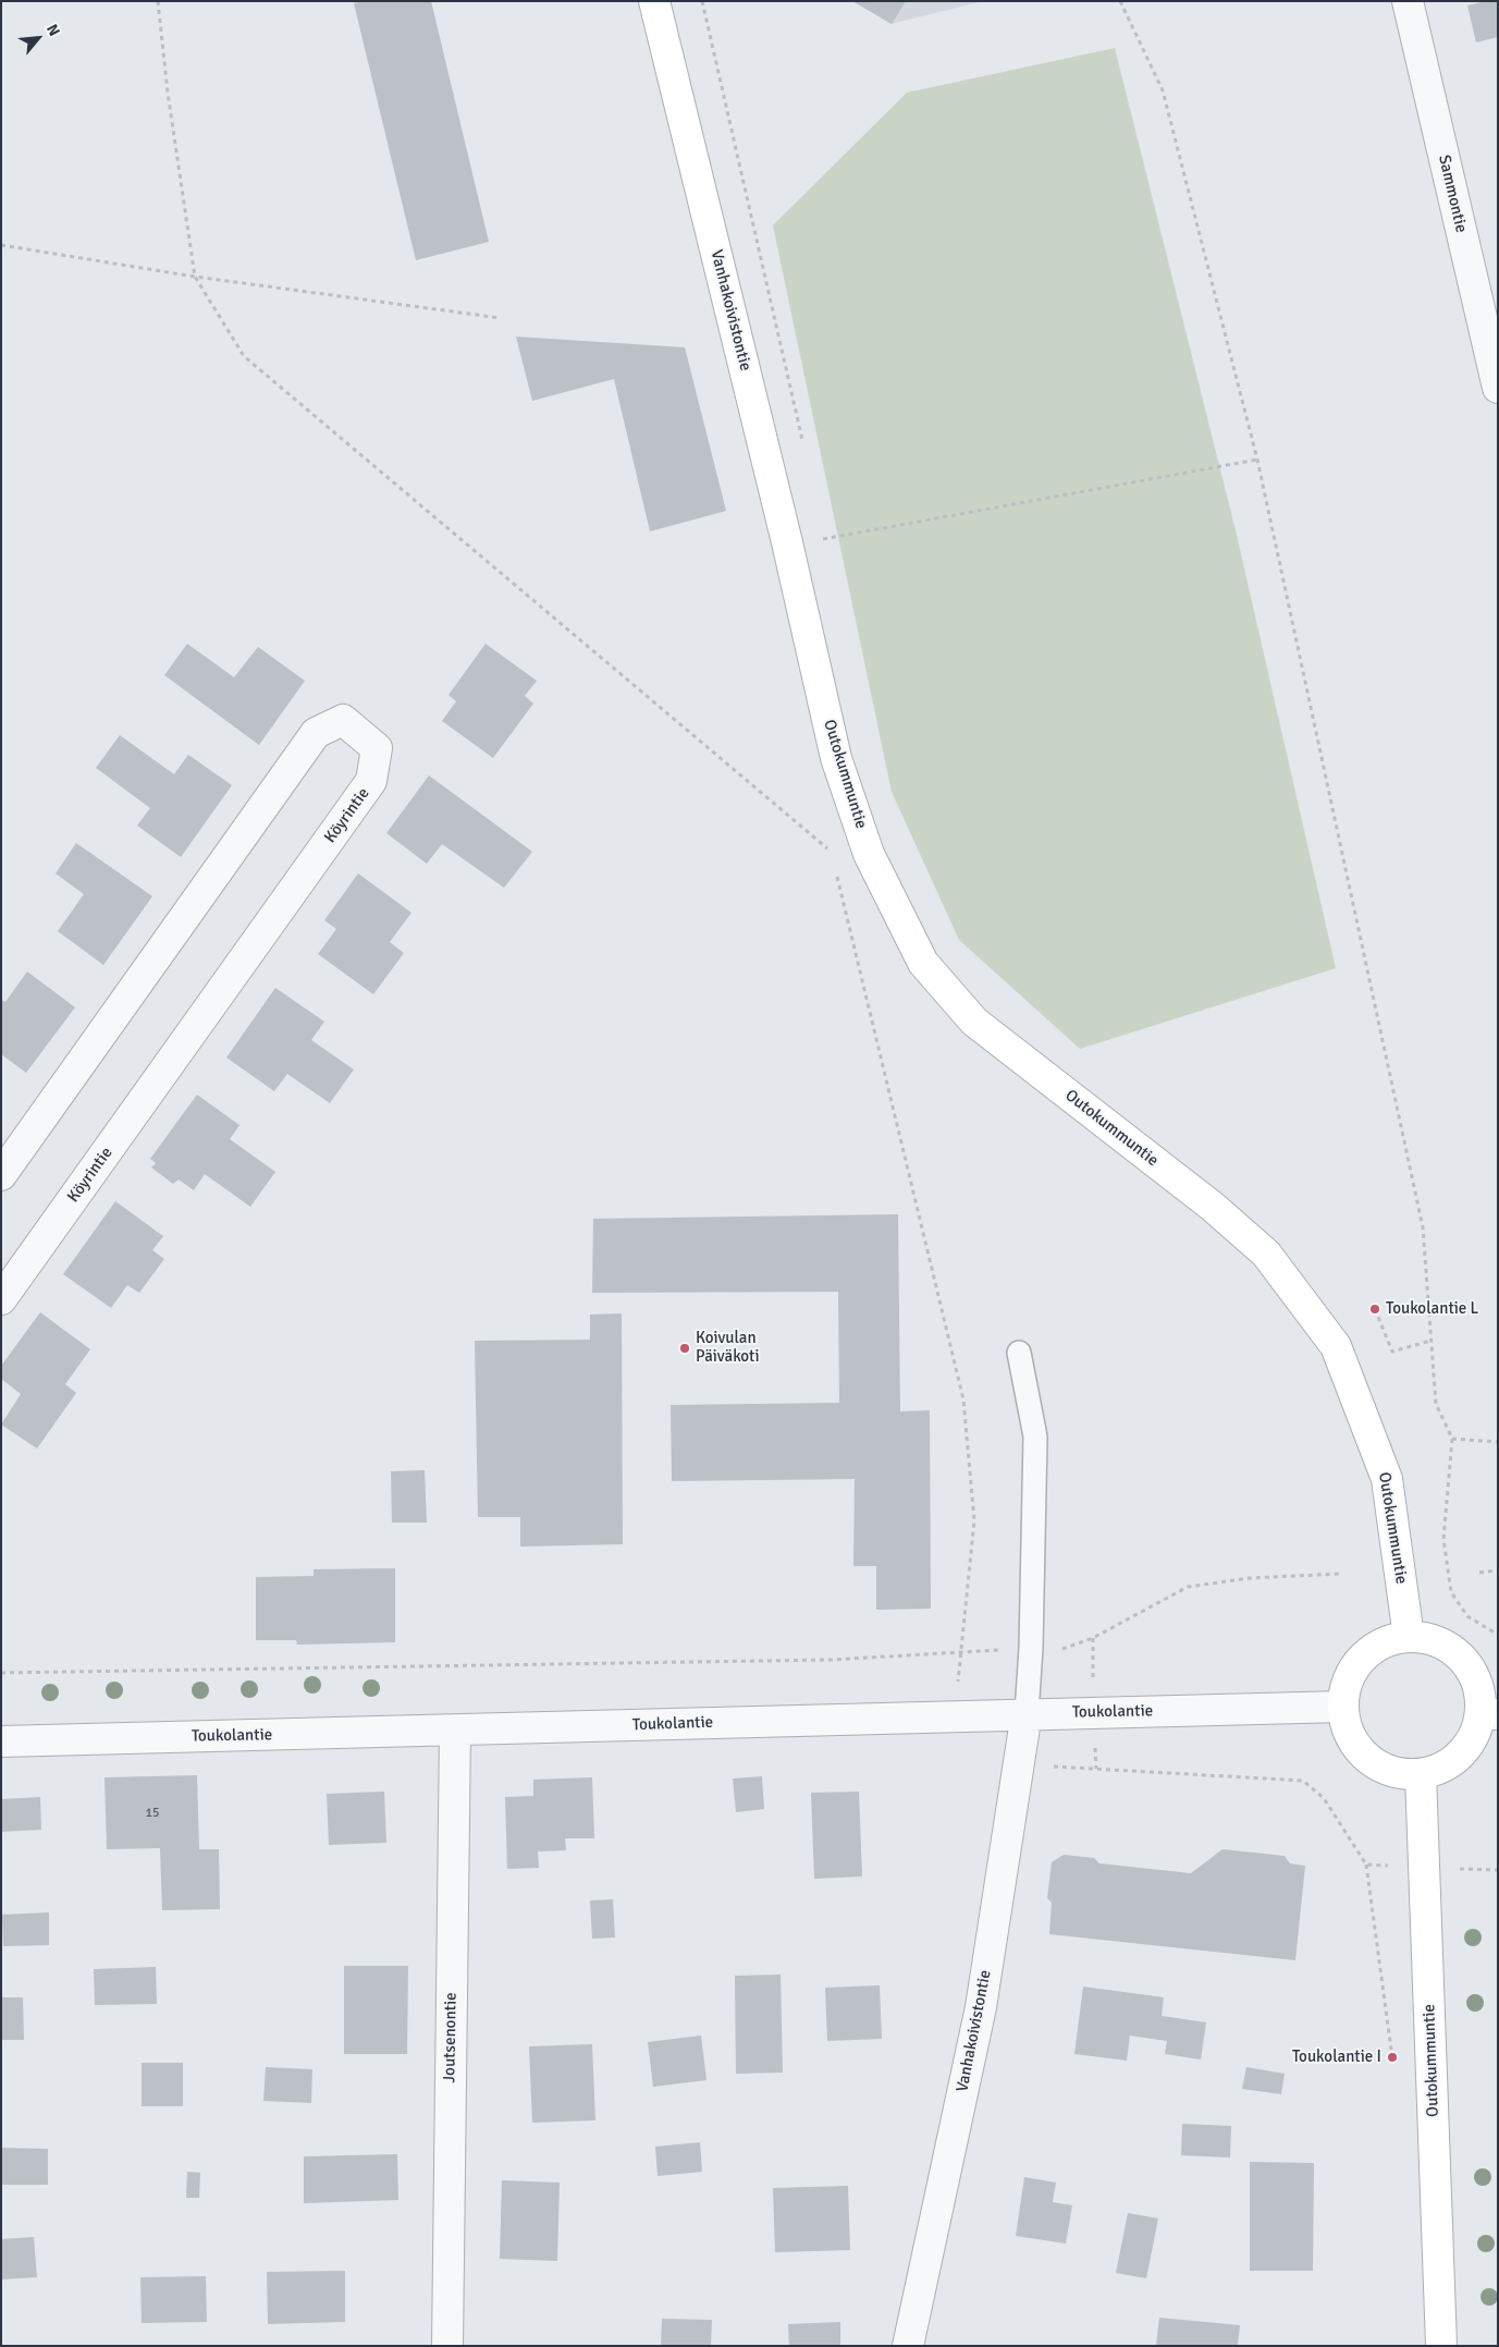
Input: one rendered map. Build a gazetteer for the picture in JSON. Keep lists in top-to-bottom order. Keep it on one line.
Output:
{"streets":{"main road":["Vanhakoivistontie","Outokummuntie"],"street":["Sammontie","Köyrintie","Toukolantie","Joutsenontie"]},"crossings":[["Vanhakoivistontie","Outokummuntie"],["Vanhakoivistontie","Toukolantie"],["Outokummuntie","Toukolantie"],["Toukolantie","Joutsenontie"]],"places":["Toukolantie L","Koivulan Päiväkoti","Toukolantie I"],"house_numbers":["15"],"north":"top right"}
